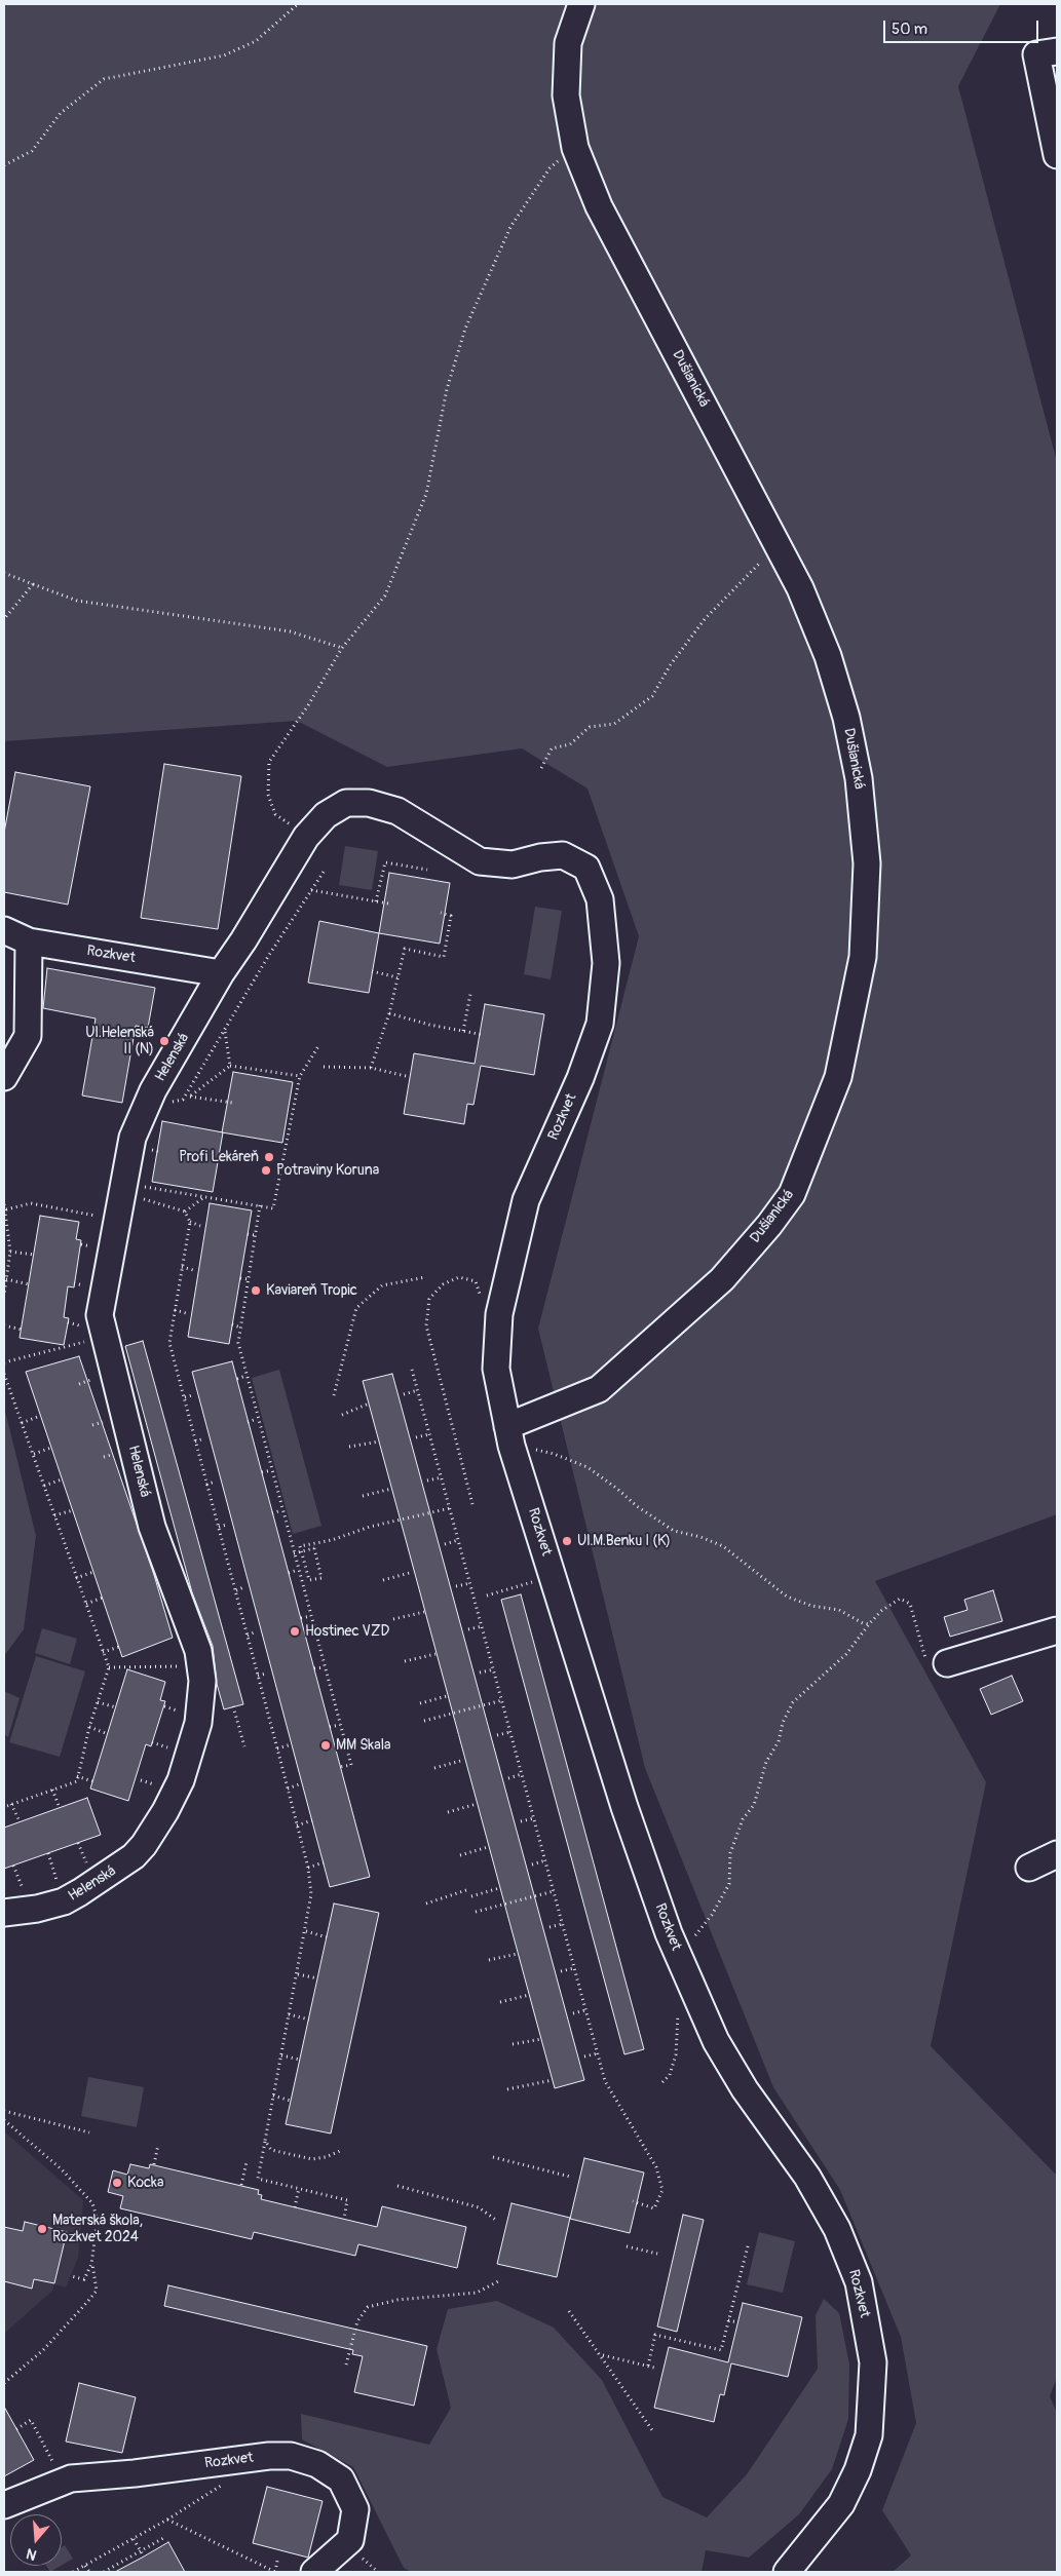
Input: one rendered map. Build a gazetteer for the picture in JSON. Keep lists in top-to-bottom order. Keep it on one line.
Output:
{"streets":{"street":["Dušianická","Rozkvet","Helenská"]},"crossings":[["Dušianická","Rozkvet"],["Rozkvet","Helenská"]],"places":["Ul.Helenská II (N)","Profi Lekáreň","Potraviny Koruna","Kaviareň Tropic","Ul.M.Benku I (K)","Hostinec VZD","MM Skala","Kocka","Materská škola, Rozkvet 2024"],"scale_bar":"50 m","north":"bottom"}
